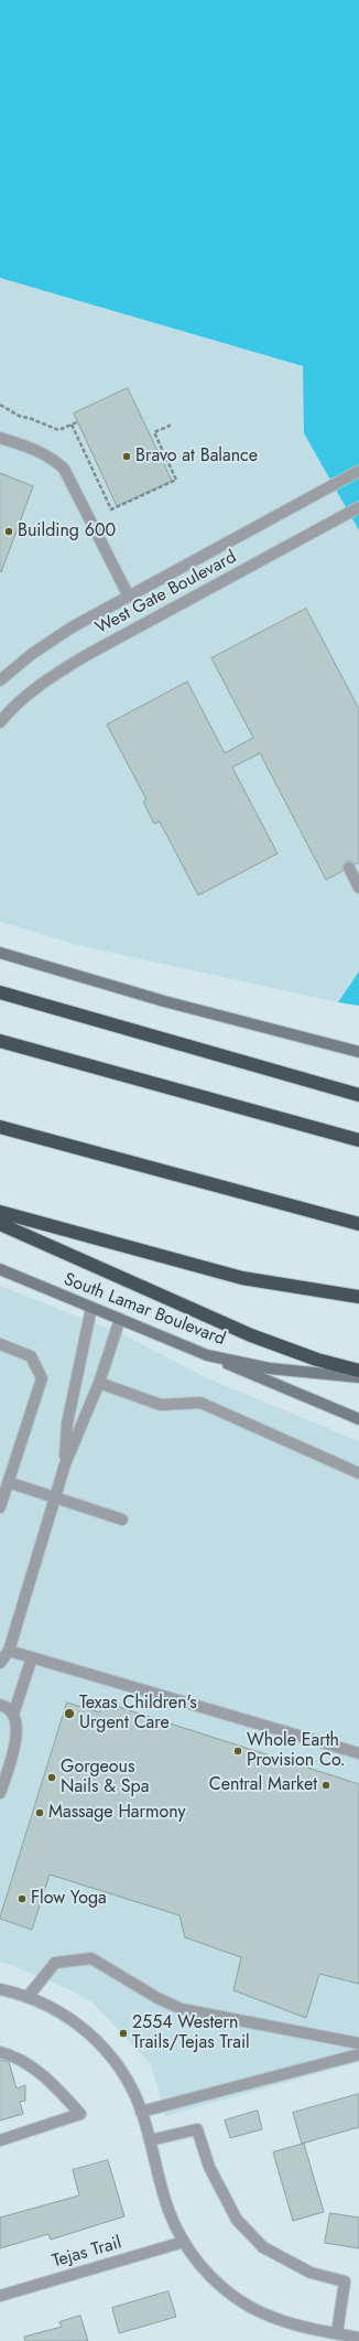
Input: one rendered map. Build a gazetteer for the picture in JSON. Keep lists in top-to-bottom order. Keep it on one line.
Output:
{"streets":{"main road":["South Lamar Boulevard"],"street":["West Gate Boulevard","Tejas Trail"]},"places":["Bravo at Balance","Building 600","Texas Children's Urgent Care","Whole Earth Provision Co.","Gorgeous Nails & Spa","Central Market","Massage Harmony","Flow Yoga","2554 Western Trails/Tejas Trail"]}
